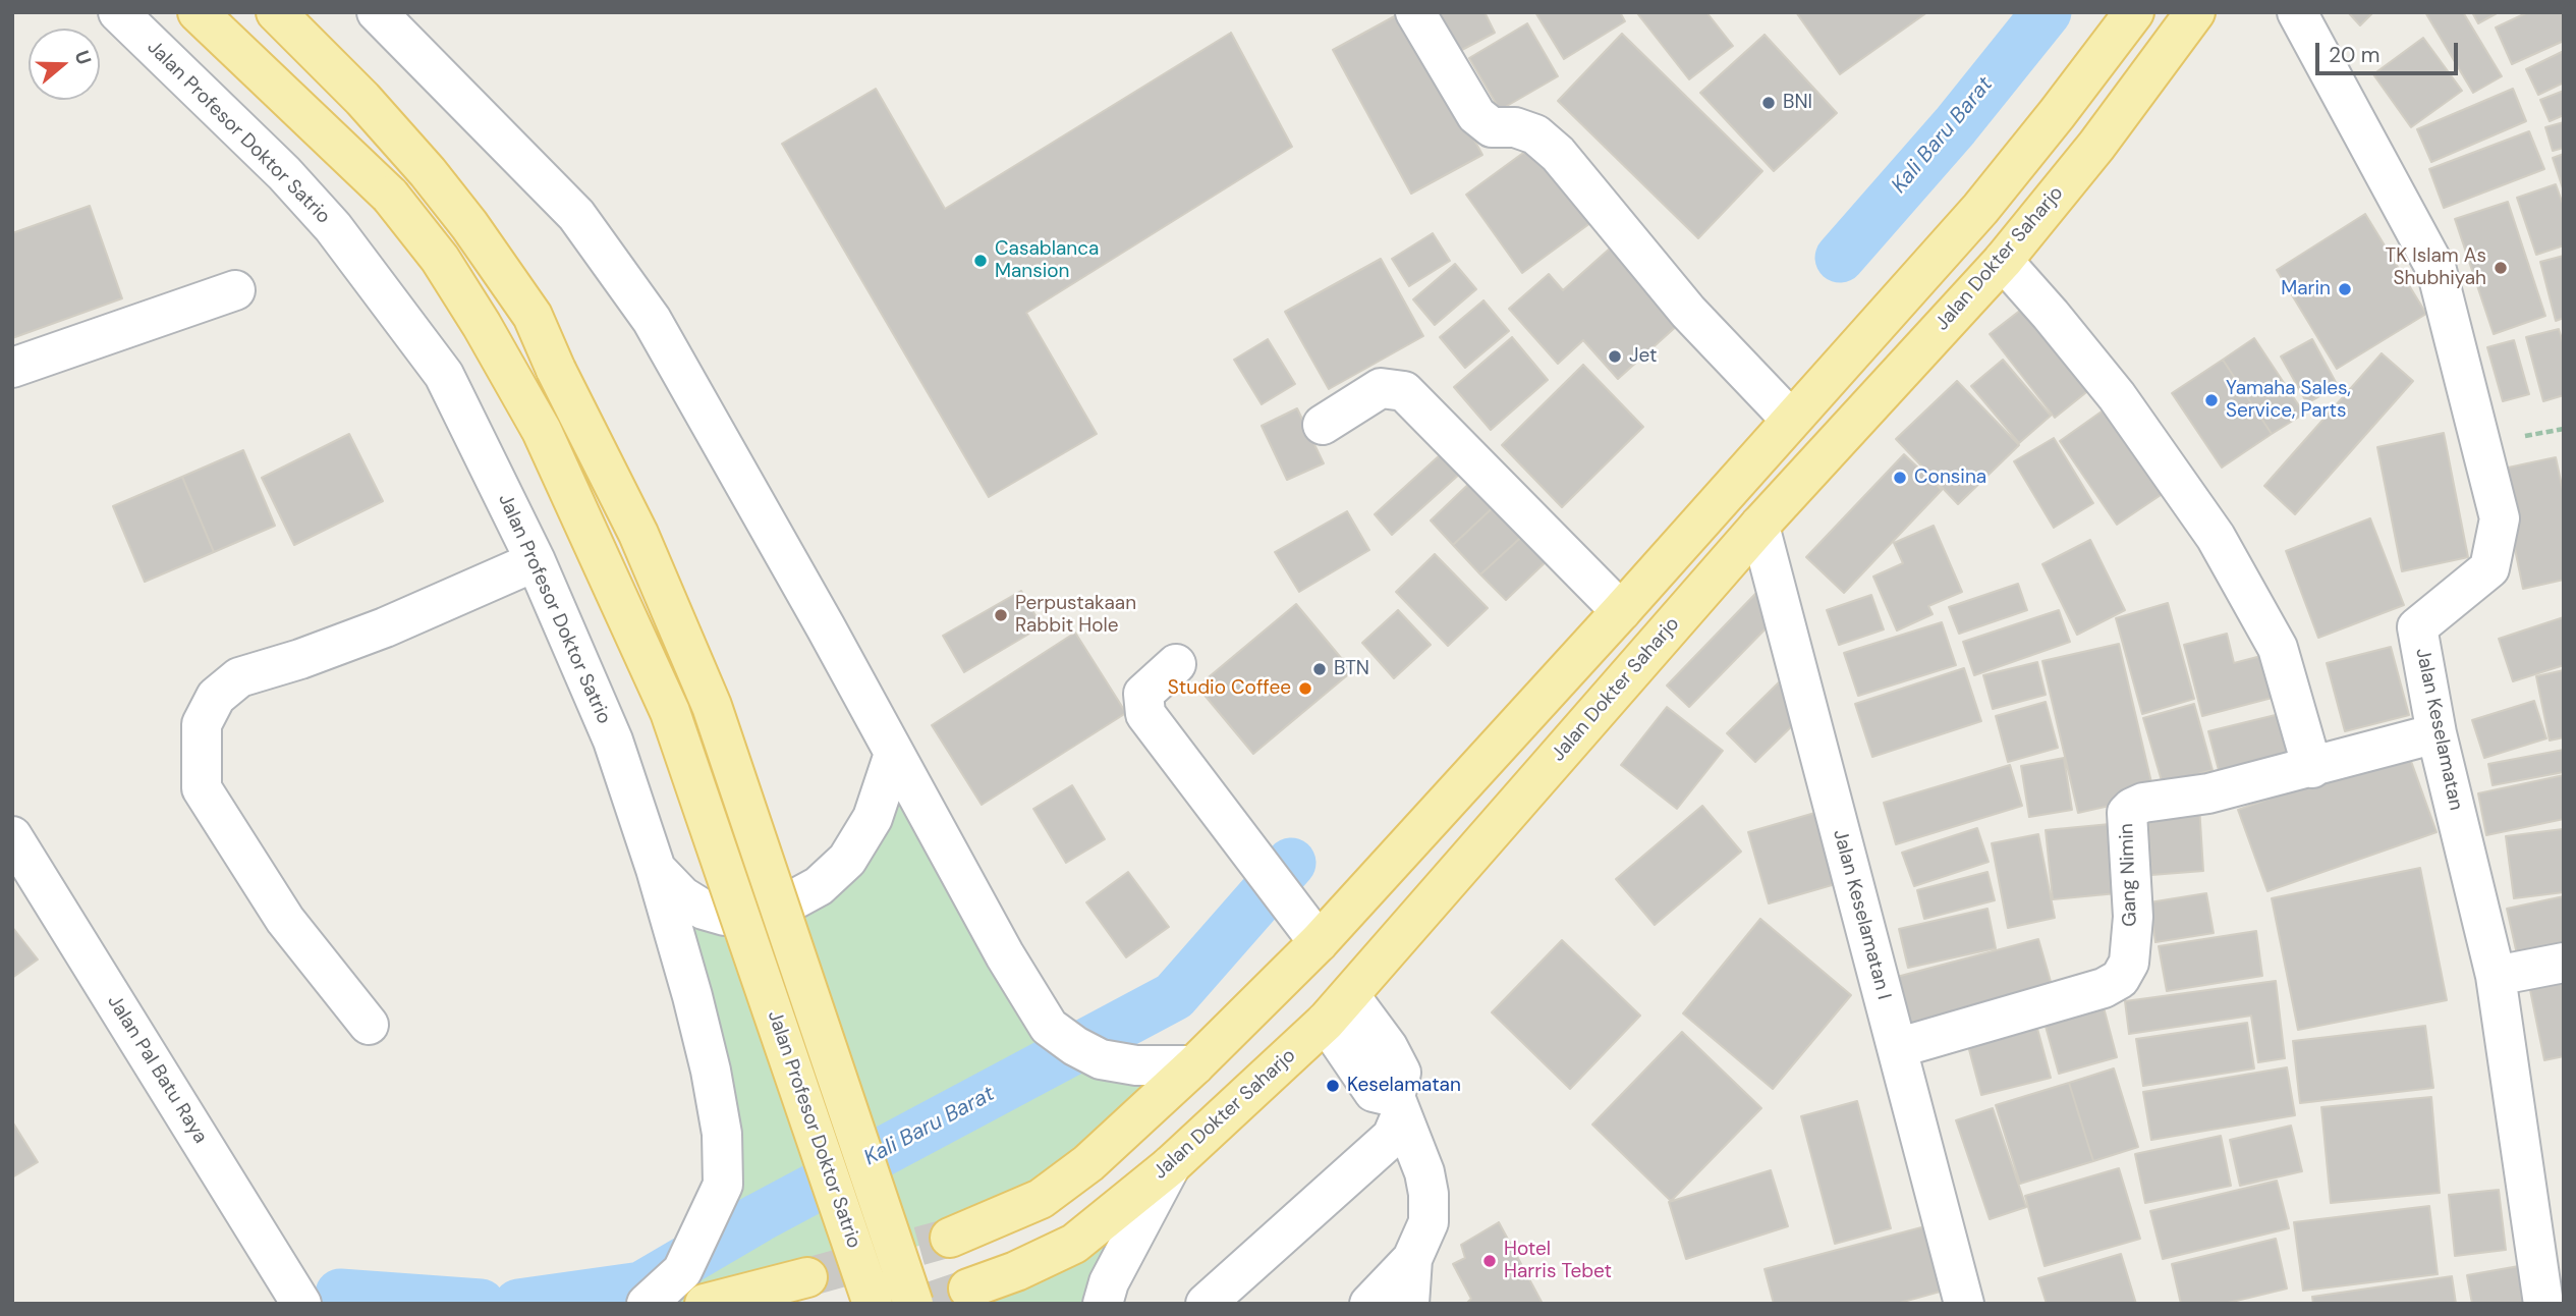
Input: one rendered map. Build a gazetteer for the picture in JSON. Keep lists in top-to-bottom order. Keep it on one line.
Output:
{"streets":{"main road":["Jalan Profesor Doktor Satrio","Jalan Dokter Saharjo"],"street":["Jalan Keselamatan","Gang Nimin","Jalan Keselamatan I","Jalan Pal Batu Raya"]},"crossings":[["Jalan Dokter Saharjo","Jalan Keselamatan I"],["Jalan Keselamatan","Gang Nimin"],["Gang Nimin","Jalan Keselamatan I"]],"water":["Kali Baru Barat"],"places":["BNI","Casablanca Mansion","TK Islam As Shubhiyah","Marin","Jet","Yamaha Sales, Service, Parts","Consina","Perpustakaan Rabbit Hole","BTN","Studio Coffee","Keselamatan","Hotel Harris Tebet"],"scale_bar":"20 m","north":"right"}
